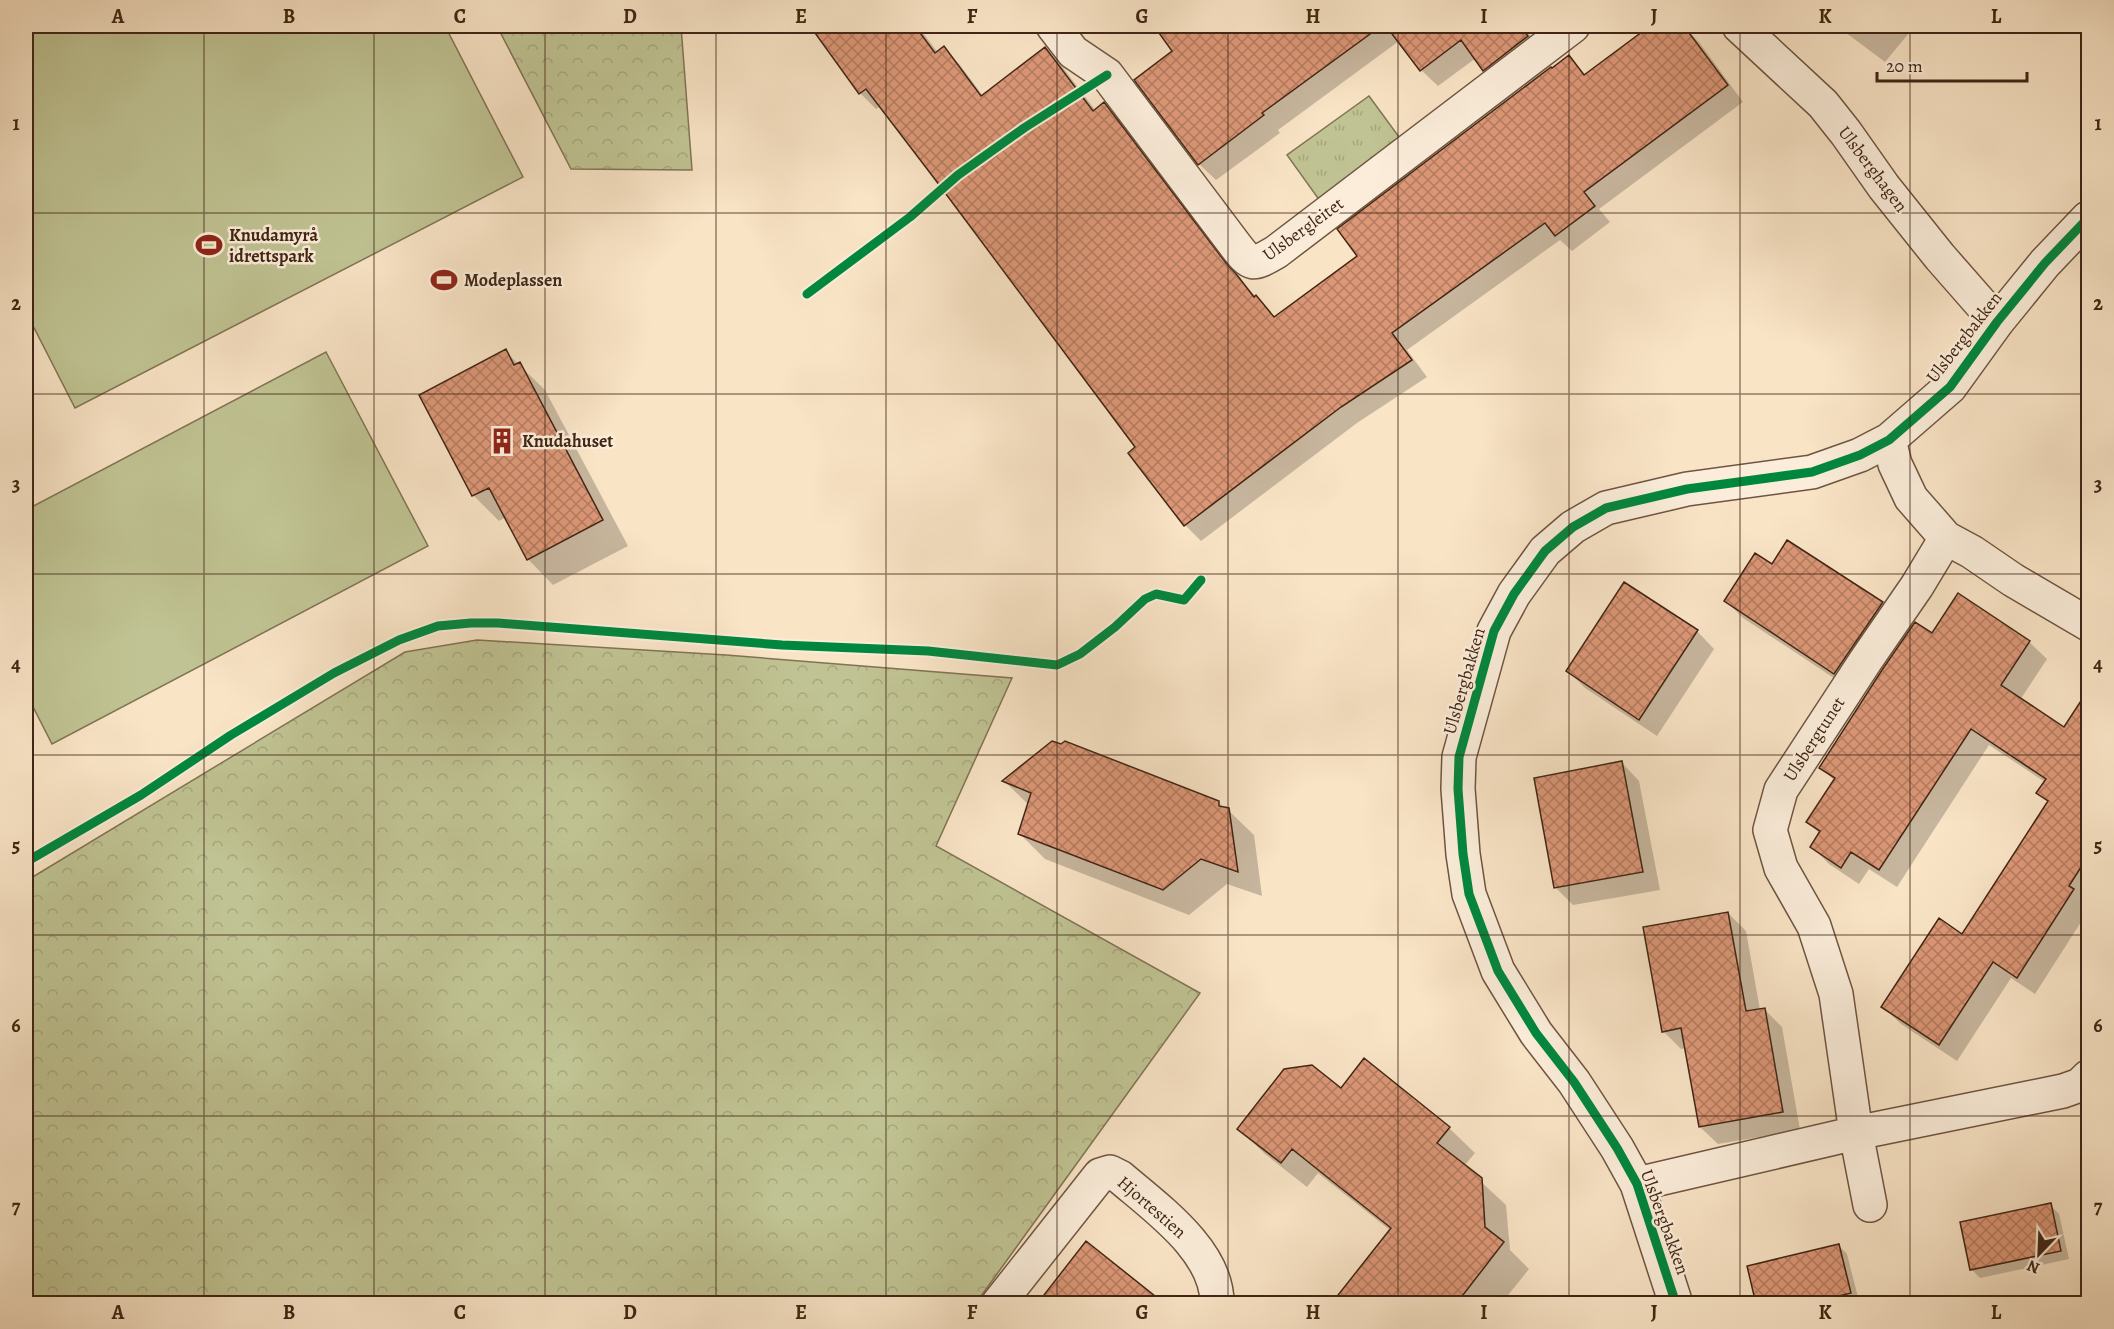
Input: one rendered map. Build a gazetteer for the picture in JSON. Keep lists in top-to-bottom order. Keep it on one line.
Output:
{"streets":{"street":["Ulsberghagen","Ulsbergleitet","Ulsbergbakken","Ulsbergtunet","Hjortestien"]},"crossings":[["Ulsberghagen","Ulsbergbakken"]],"places":{"sports":["Knudamyrå idrettspark","Modeplassen"],"building":["Knudahuset"]},"scale_bar":"20 m","north":"bottom left","grid":{"columns":["A","B","C","D","E","F","G","H","I","J","K","L"],"rows":["1","2","3","4","5","6","7"]}}
